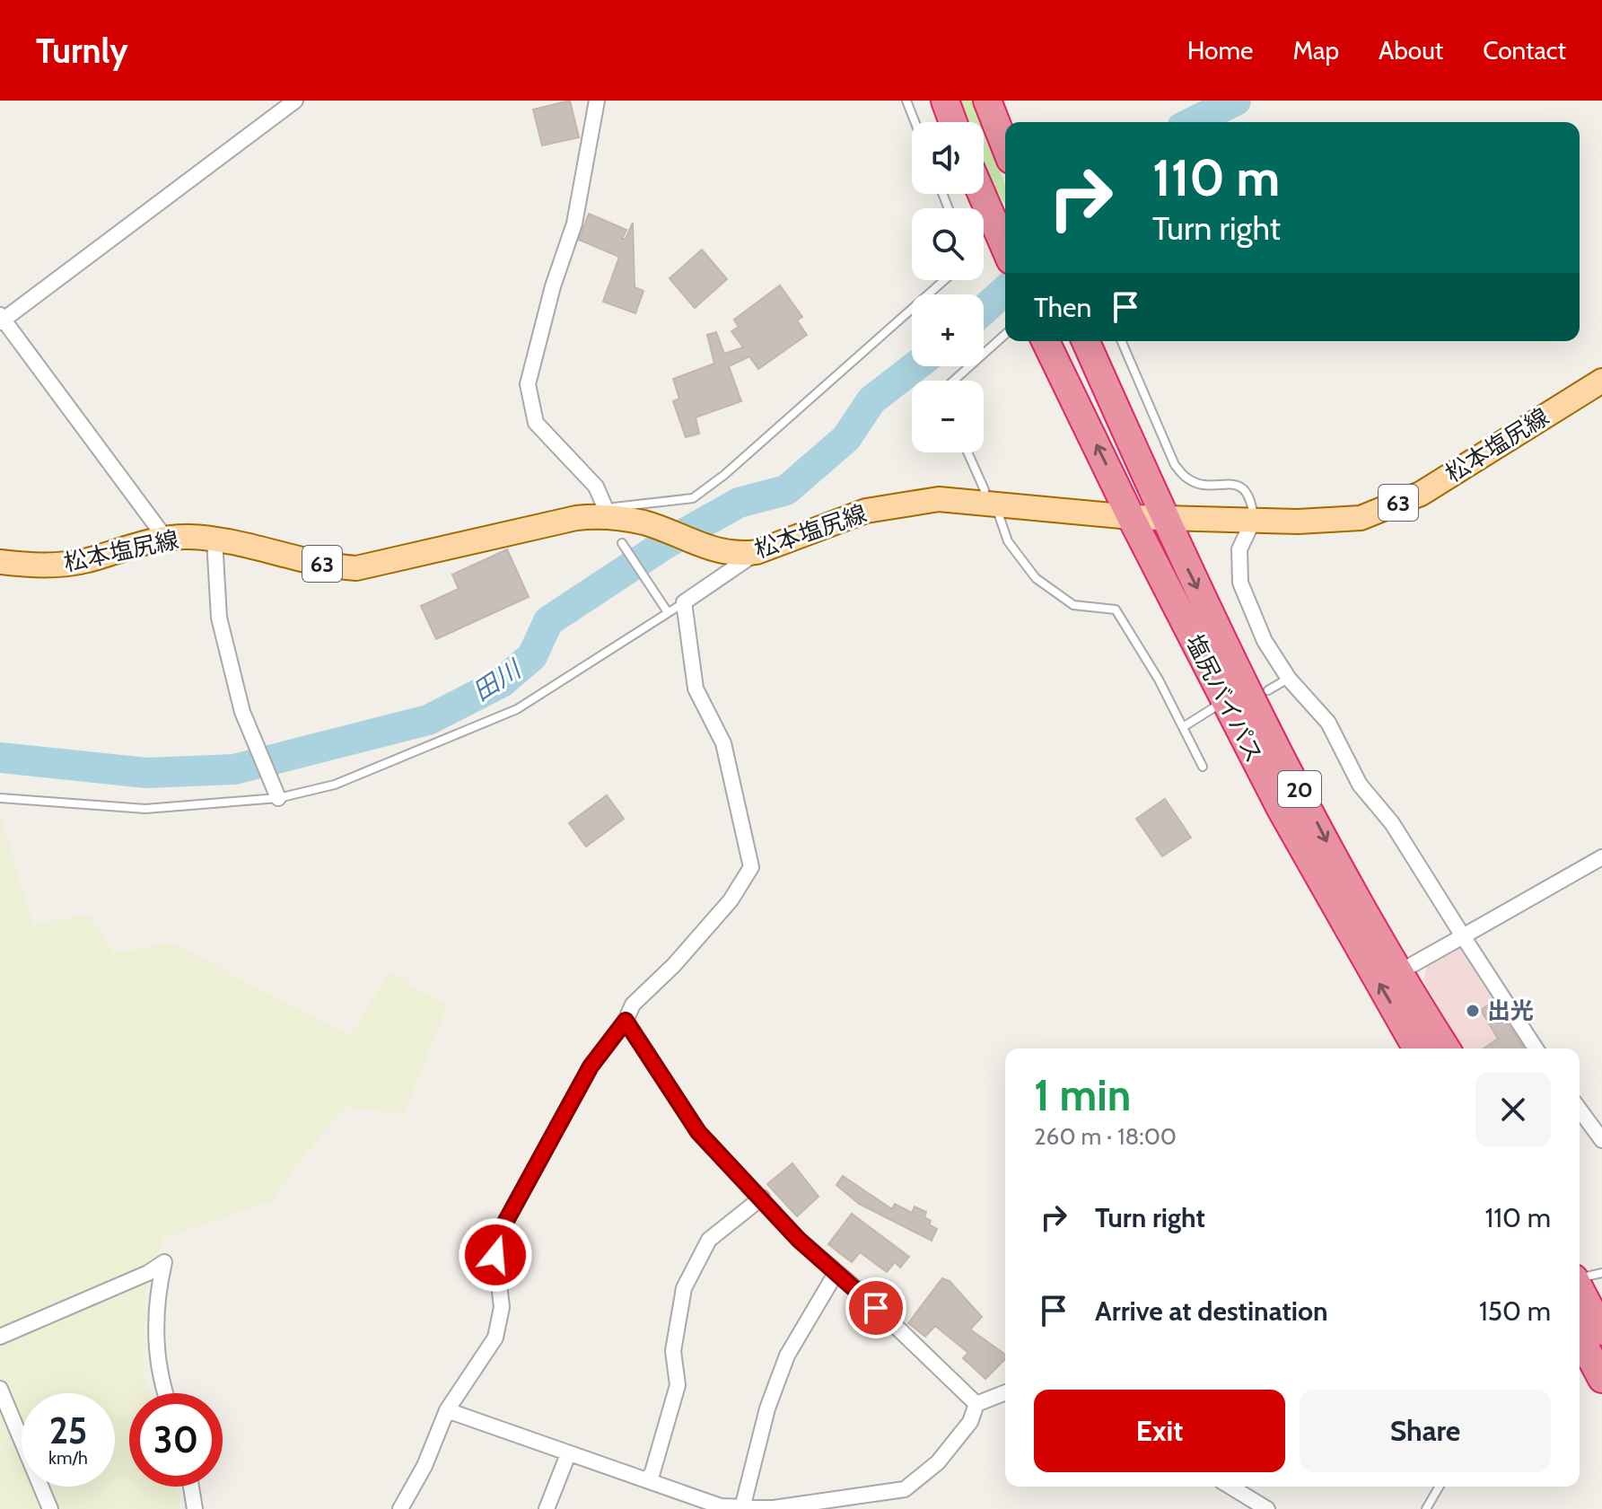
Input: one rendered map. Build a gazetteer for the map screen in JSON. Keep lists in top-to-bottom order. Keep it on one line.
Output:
{"streets":{"highway":["塩尻バイパス","20"],"main road":["松本塩尻線","63"]},"crossings":[["松本塩尻線","塩尻バイパス"]],"water":["田川"],"places":["出光"],"page":{"header":"Turnly","nav":["Home","Map","About","Contact"],"map_buttons":["+","−"],"turn":["110 m","Turn right"],"then":"Then","heading":["1 min","260 m · 18:00"],"list":[{"name":"Turn right","value":"110 m"},{"name":"Arrive at destination","value":"150 m"}],"buttons":["Exit","Share"],"speed":"25 km/h","limit":"30"}}
